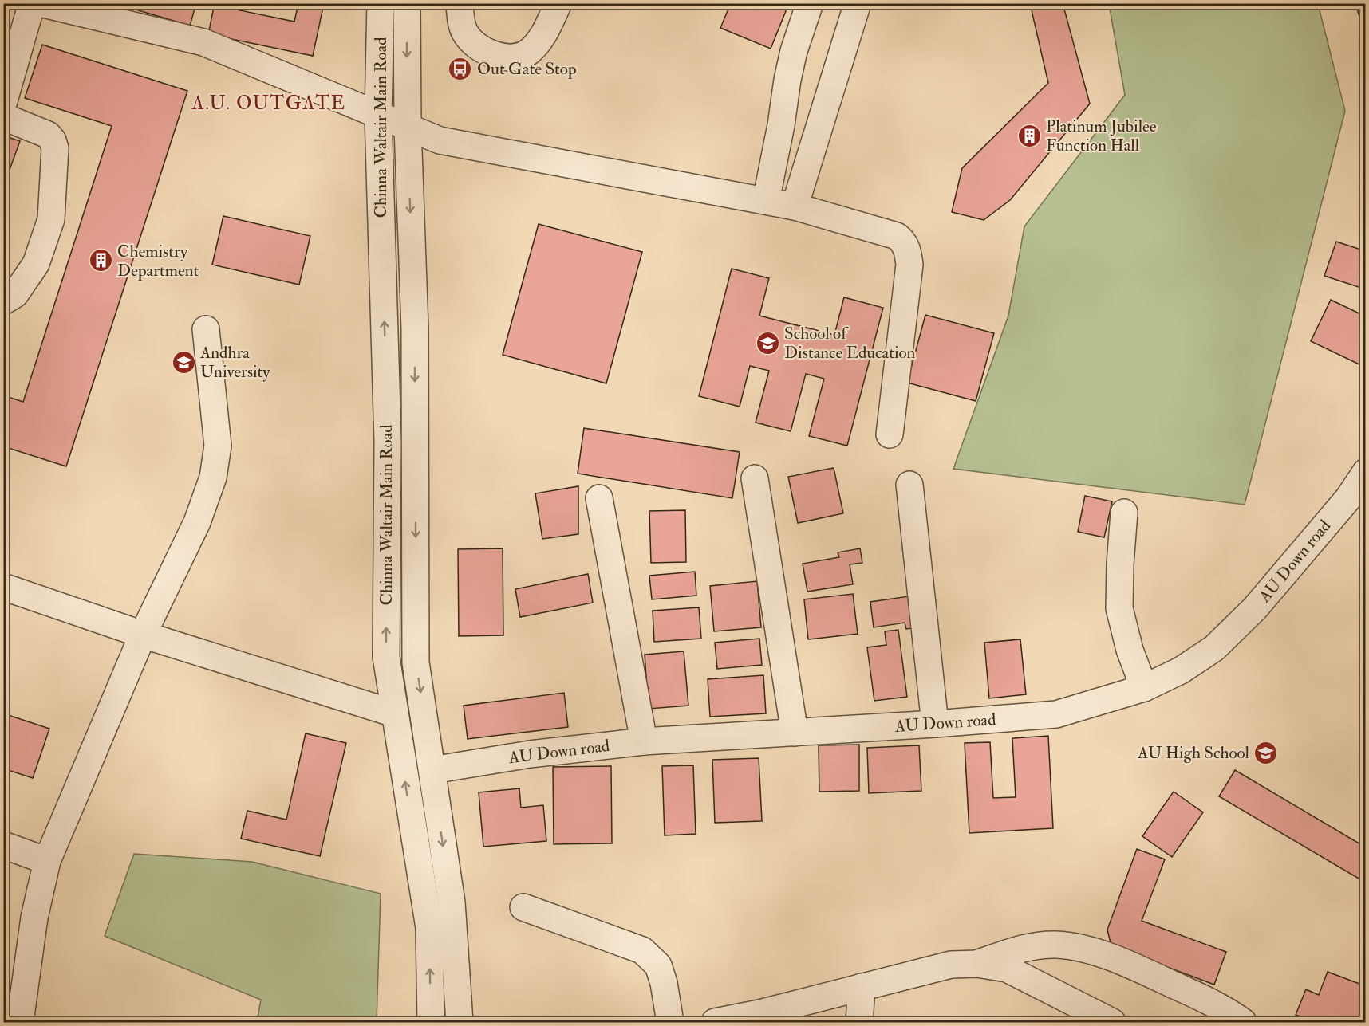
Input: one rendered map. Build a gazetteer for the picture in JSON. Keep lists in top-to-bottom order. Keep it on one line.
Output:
{"streets":{"street":["Chinna Waltair Main Road","AU Down road"]},"crossings":[["Chinna Waltair Main Road","AU Down road"]],"districts":["A.U. OUTGATE"],"places":{"bus stop":["Out Gate Stop"],"building":["Platinum Jubilee Function Hall","Chemistry Department"],"school or university":["School of Distance Education","Andhra University","AU High School"]}}
